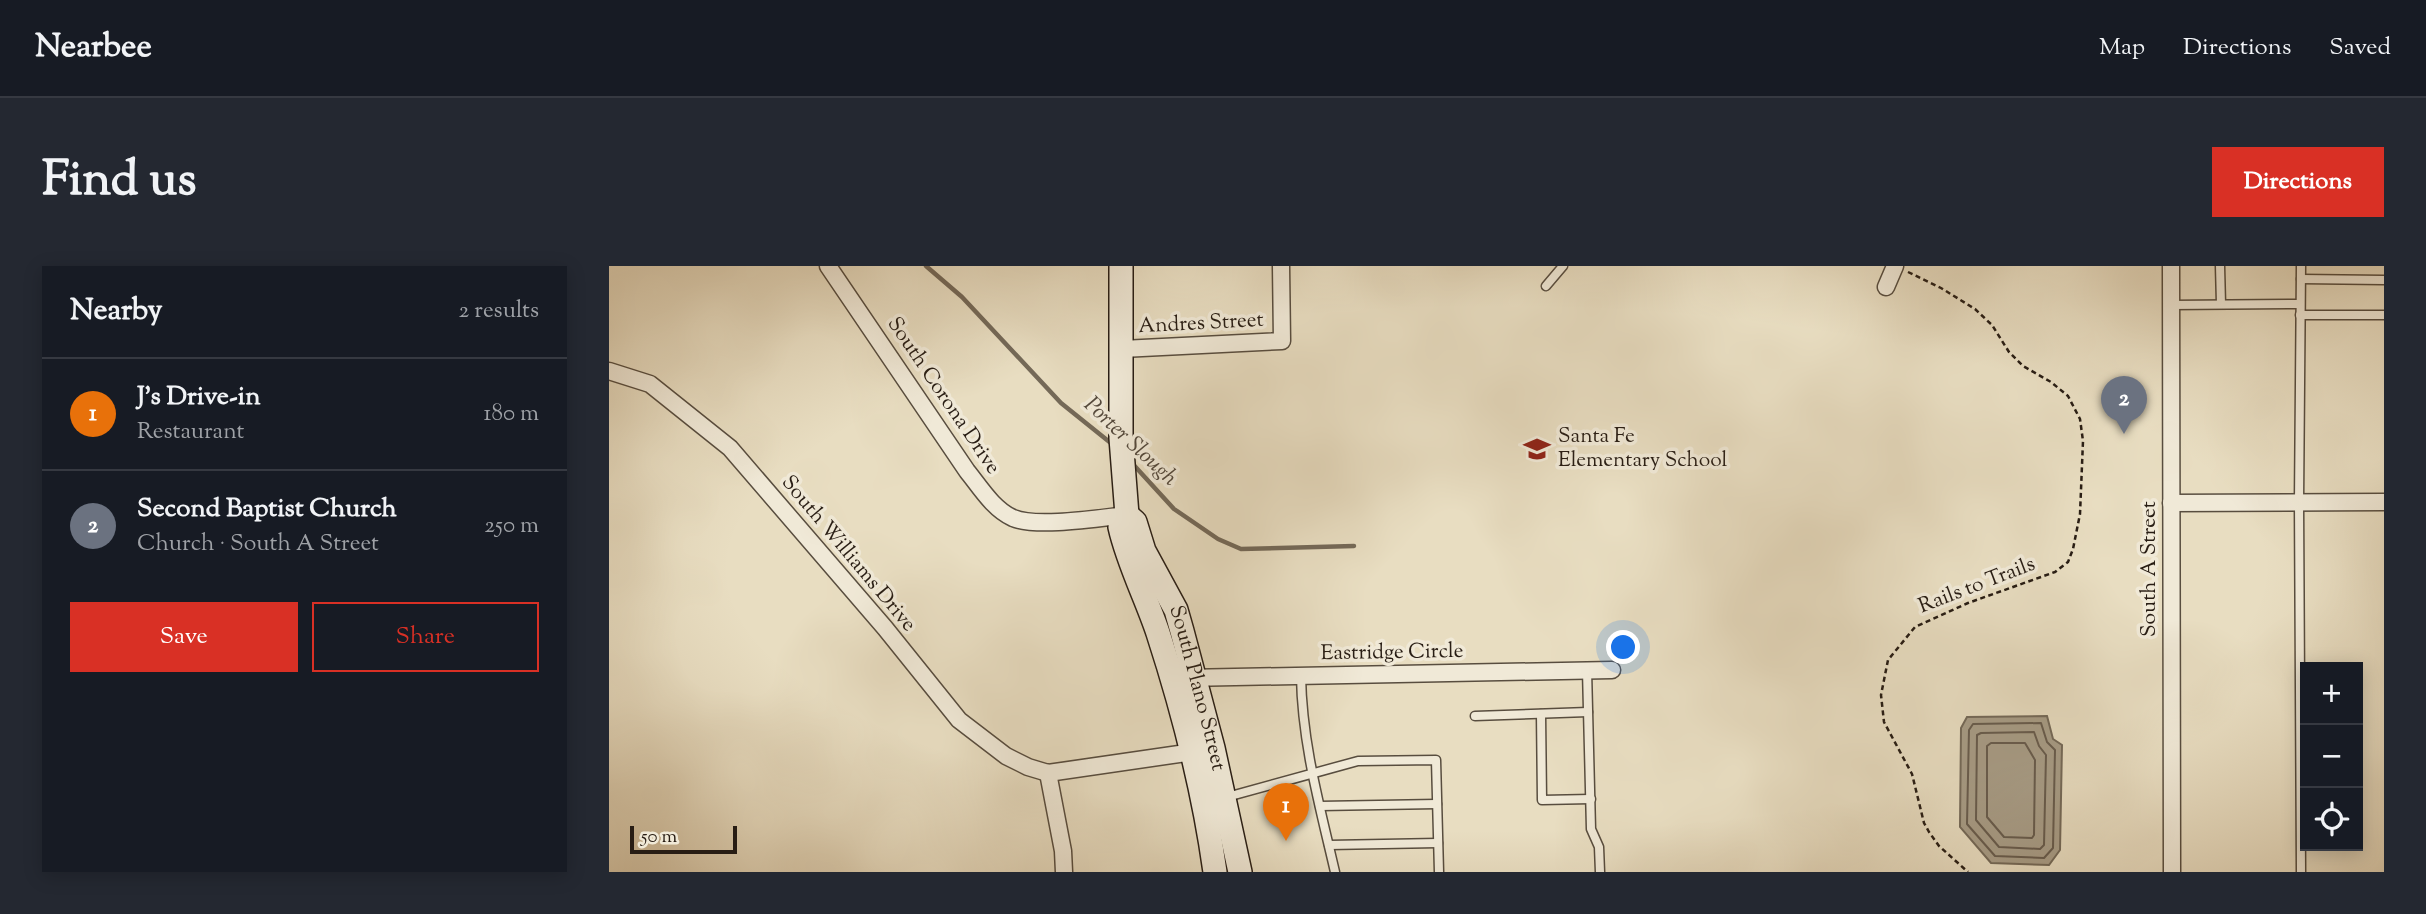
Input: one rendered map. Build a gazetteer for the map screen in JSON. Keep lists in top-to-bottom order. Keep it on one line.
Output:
{"streets":{"main road":["South Plano Street"],"street":["Andres Street","South Corona Drive","South Williams Drive","South A Street","Eastridge Circle"],"path":["Rails to Trails"]},"crossings":[["Andres Street","South Plano Street"],["South Corona Drive","South Plano Street"],["Eastridge Circle","South Plano Street"]],"water":["Porter Slough"],"places":{"school or university":["Santa Fe Elementary School"]},"scale_bar":"50 m","page":{"header":"Nearbee","nav":["Map","Directions","Saved"],"title":"Find us","buttons":["Directions",["Save","Share"]],"heading":["Nearby","2 results"],"list":[{"mark":"1","name":"J's Drive-in","note":"Restaurant","value":"180 m"},{"mark":"2","name":"Second Baptist Church","note":"Church · South A Street","value":"250 m"}],"pins":["2","1"],"map_buttons":["+","−"],"scale":"50 m"}}
